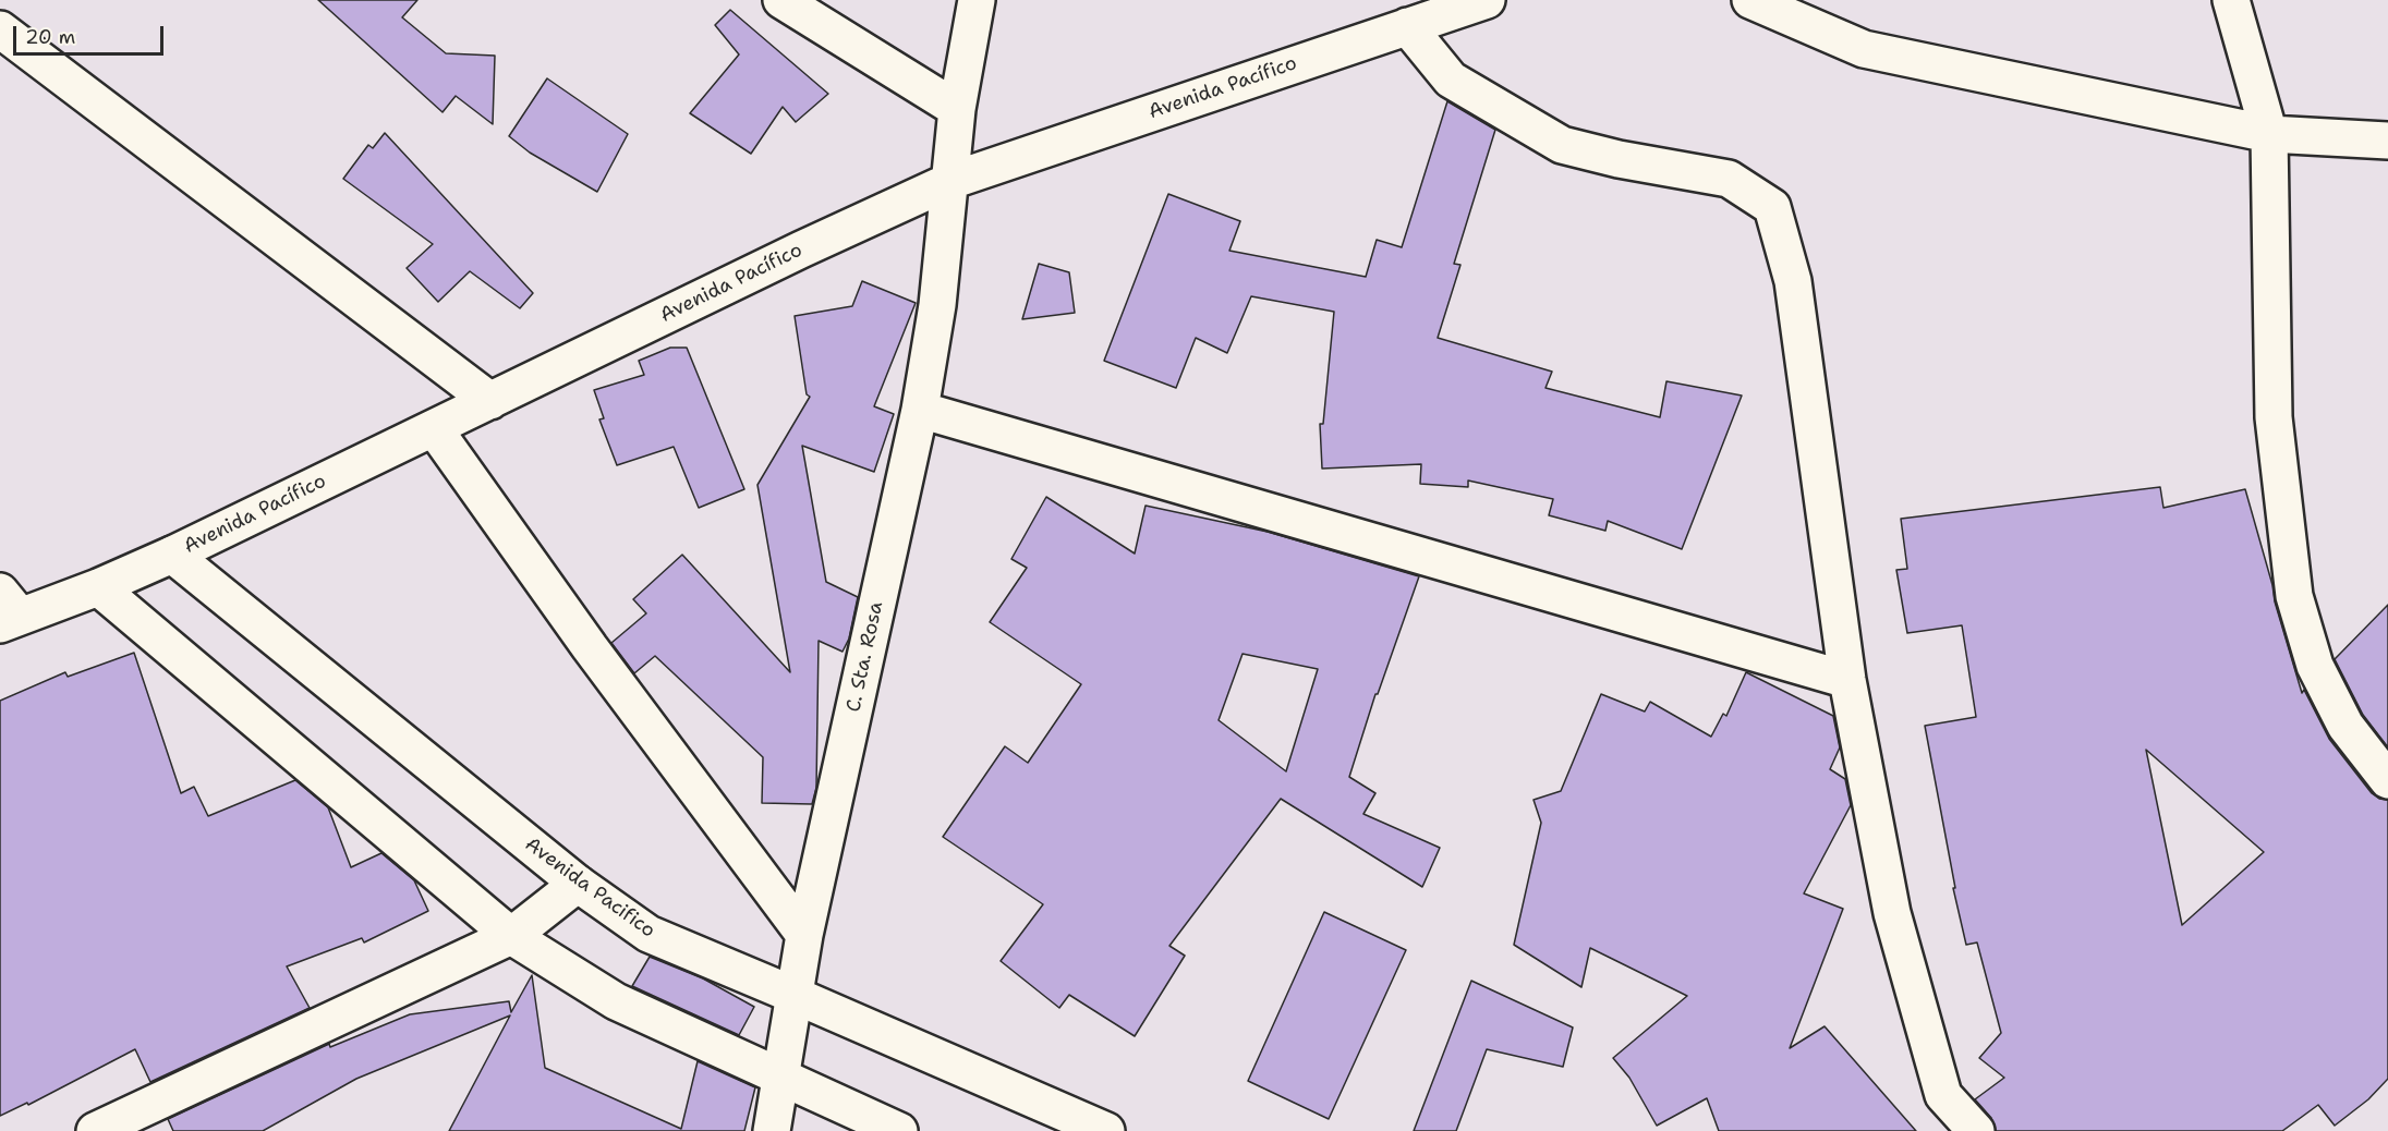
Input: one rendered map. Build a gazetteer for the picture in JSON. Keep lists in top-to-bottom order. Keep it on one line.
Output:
{"streets":{"street":["Avenida Pacífico","C. Sta. Rosa","Avenida Pacifico"]},"crossings":[["Avenida Pacífico","C. Sta. Rosa"],["Avenida Pacífico","Avenida Pacifico"],["C. Sta. Rosa","Avenida Pacifico"]],"scale_bar":"20 m"}
